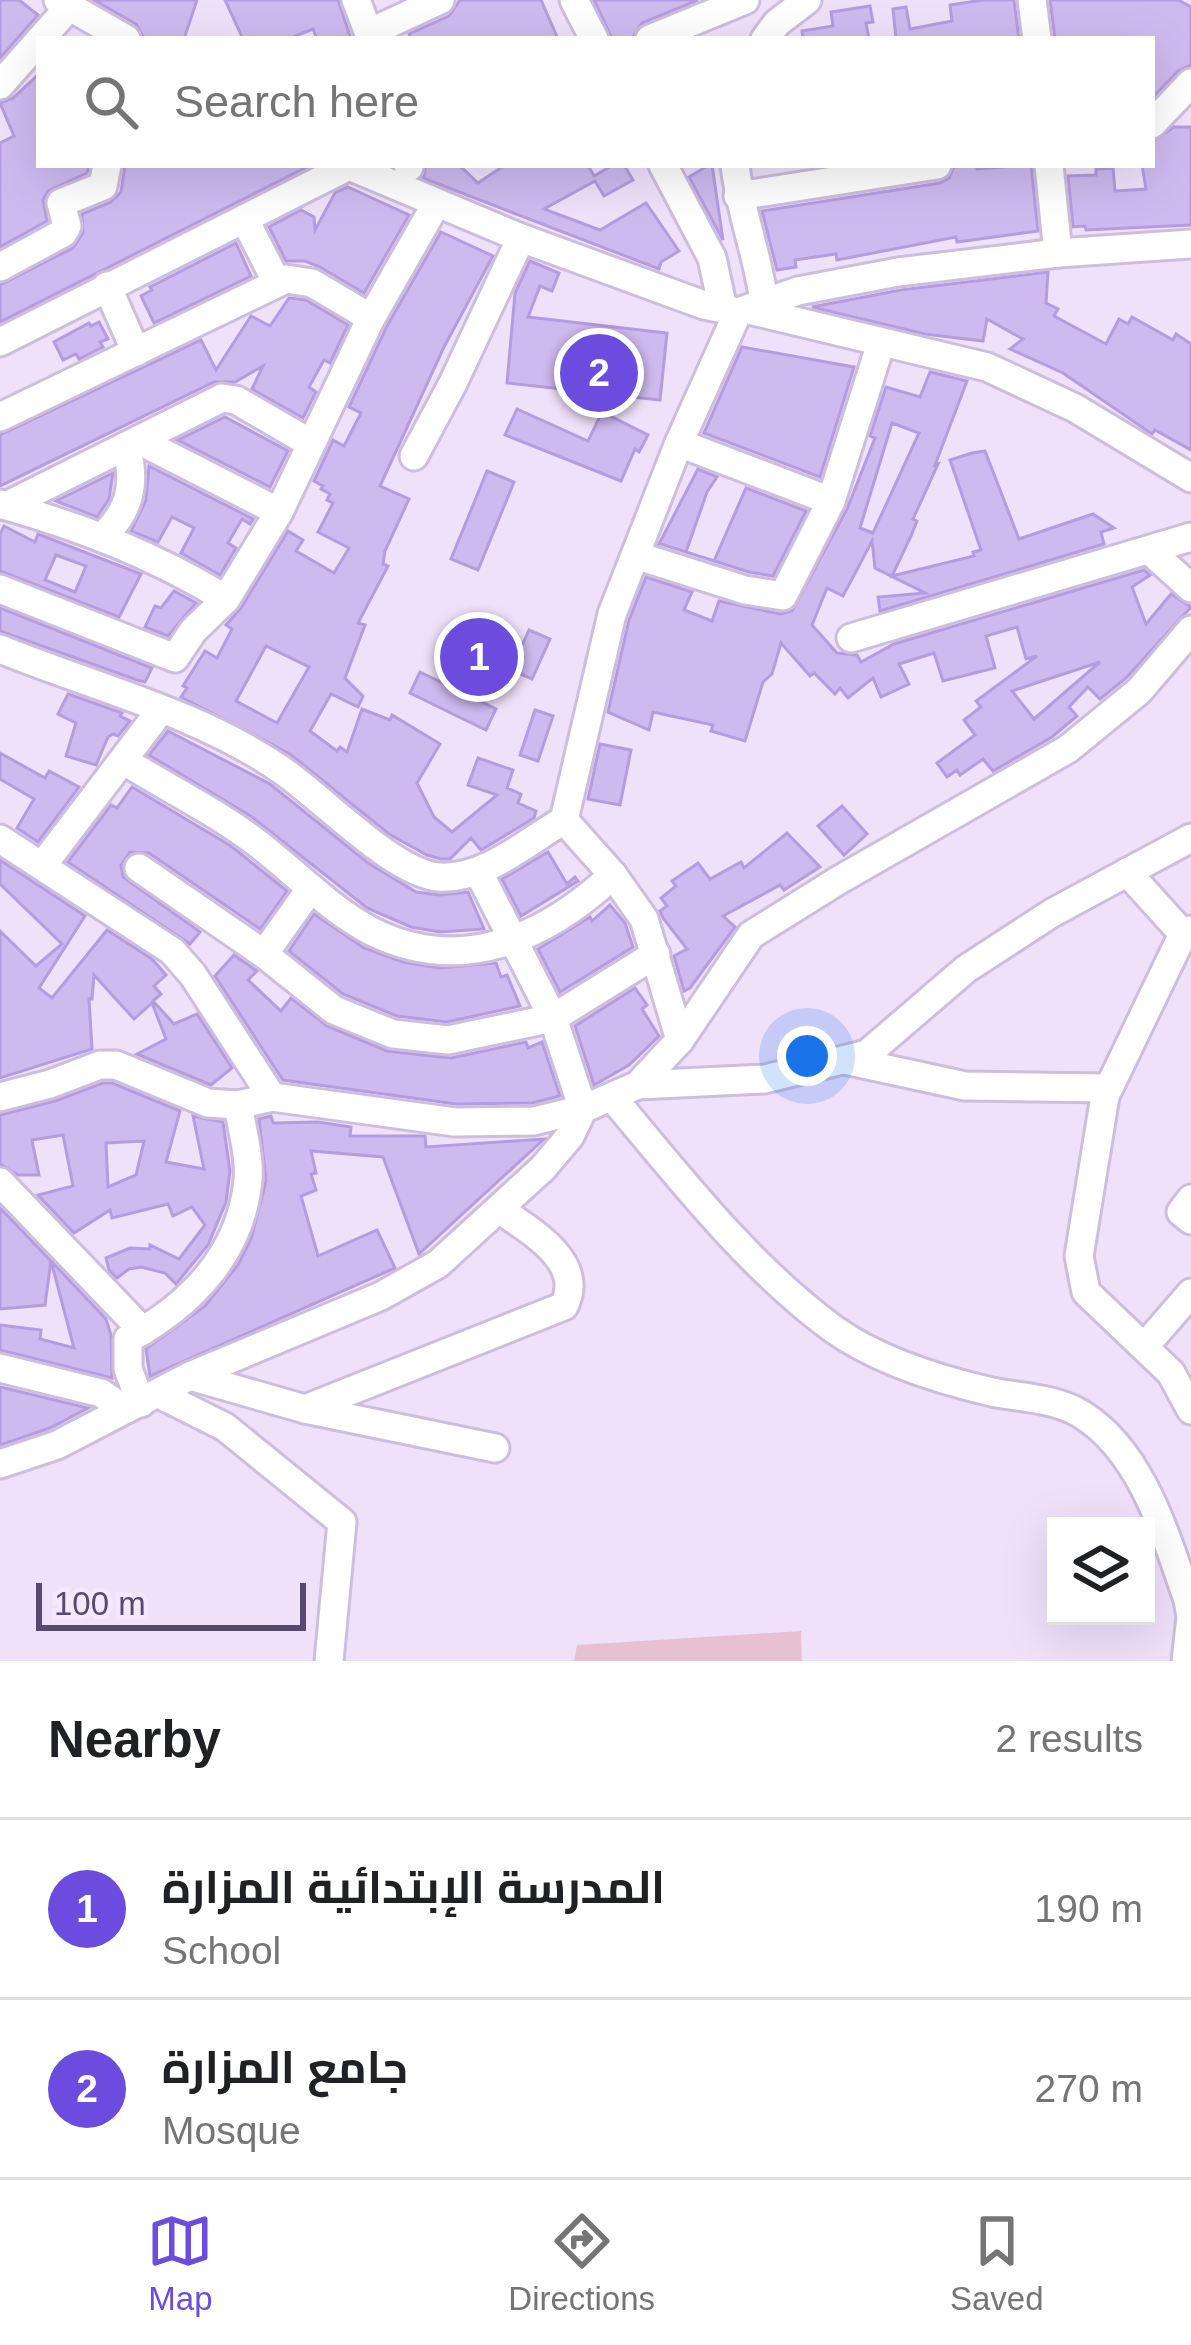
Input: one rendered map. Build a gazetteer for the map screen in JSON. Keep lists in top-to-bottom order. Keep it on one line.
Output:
{"scale_bar":"100 m","page":{"search":"Search here","pins":["2","1"],"scale":"100 m","heading":["Nearby","2 results"],"list":[{"mark":"1","name":"المدرسة الإبتدائية المزارة","note":"School","value":"190 m"},{"mark":"2","name":"جامع المزارة","note":"Mosque","value":"270 m"}],"nav":["Map","Directions","Saved"]}}
